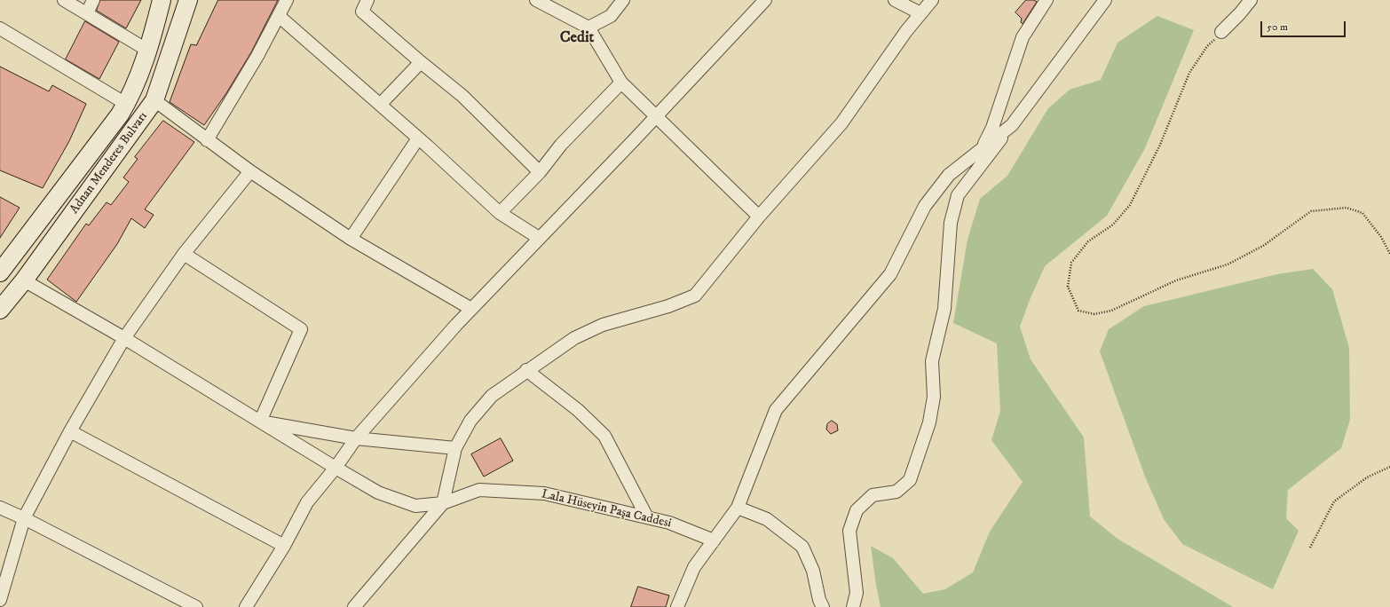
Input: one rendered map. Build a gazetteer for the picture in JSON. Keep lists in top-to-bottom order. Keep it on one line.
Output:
{"streets":{"main road":["Adnan Menderes Bulvarı"],"street":["Lala Hüseyin Paşa Caddesi"]},"districts":["Cedit"],"scale_bar":"50 m"}
